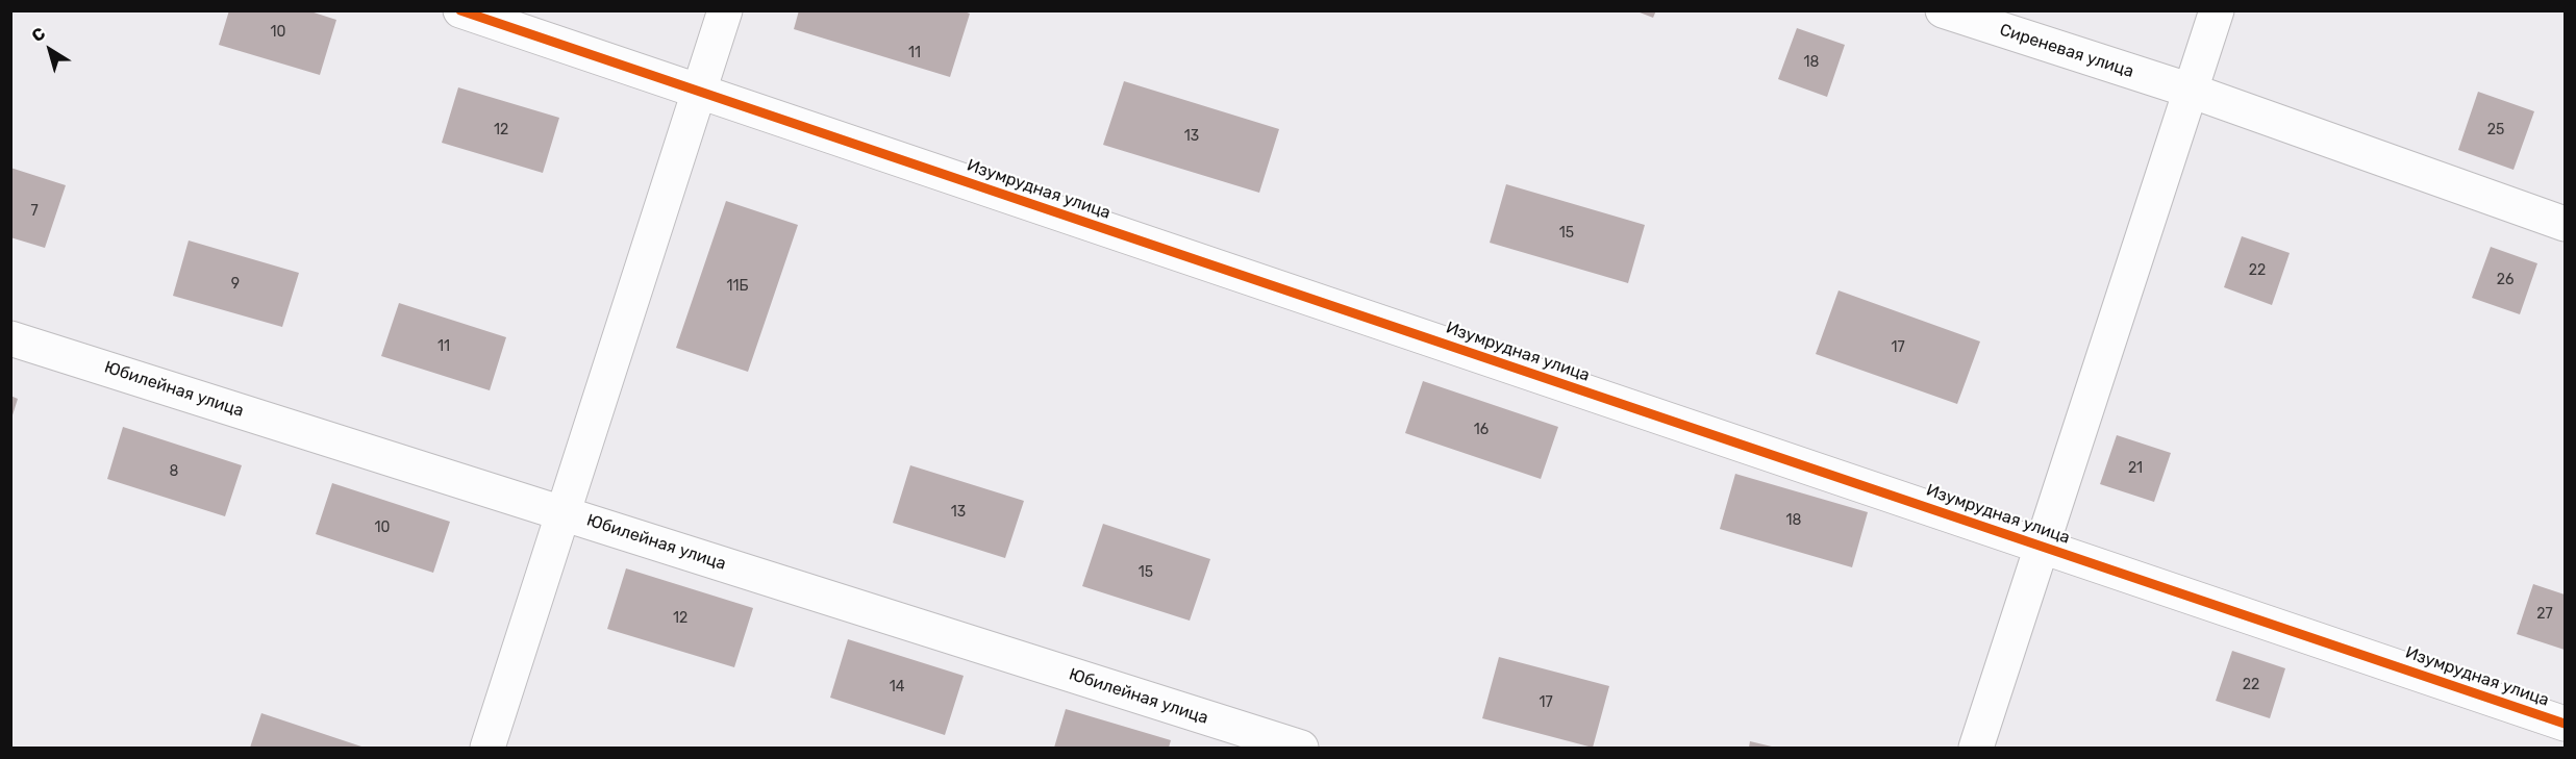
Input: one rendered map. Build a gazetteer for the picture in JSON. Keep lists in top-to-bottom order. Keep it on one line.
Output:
{"streets":{"street":["Сиреневая улица","Изумрудная улица","Юбилейная улица"]},"house_numbers":["10","11","18","12","25","13","7","15","22","26","9","11Б","11","17","16","21","8","13","18","10","15","27","12","22","14","17"],"north":"top left"}
